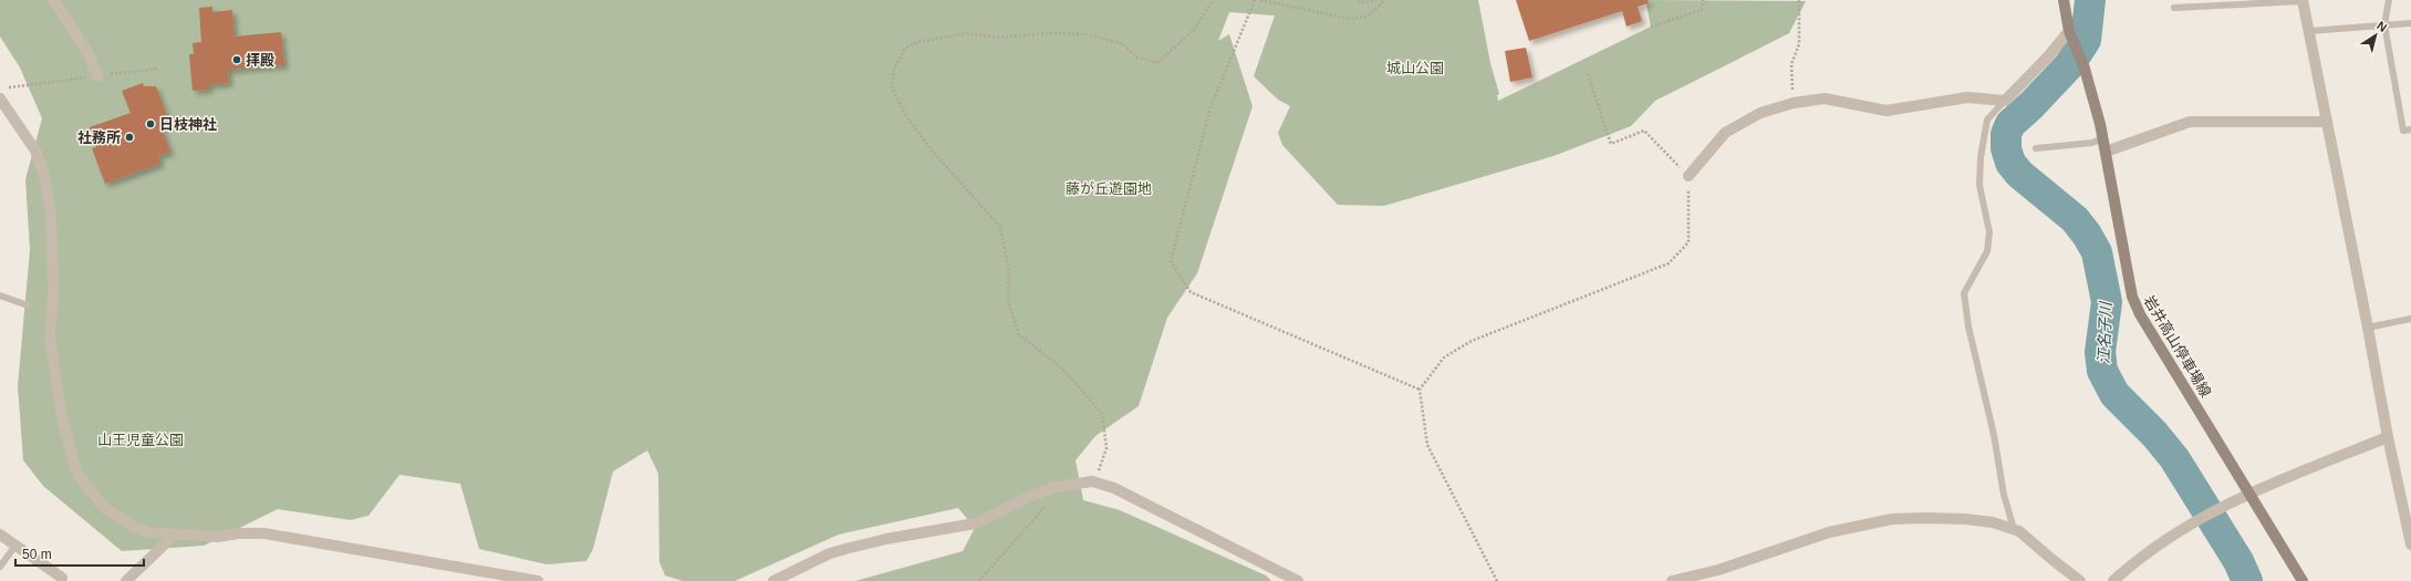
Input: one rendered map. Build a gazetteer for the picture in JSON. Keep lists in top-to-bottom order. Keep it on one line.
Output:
{"streets":{"main road":["岩井高山停車場線"]},"water":["江名子川"],"parks":["城山公園","藤が丘遊園地","山王児童公園"],"places":["拝殿","日枝神社","社務所"],"scale_bar":"50 m","north":"top right"}
